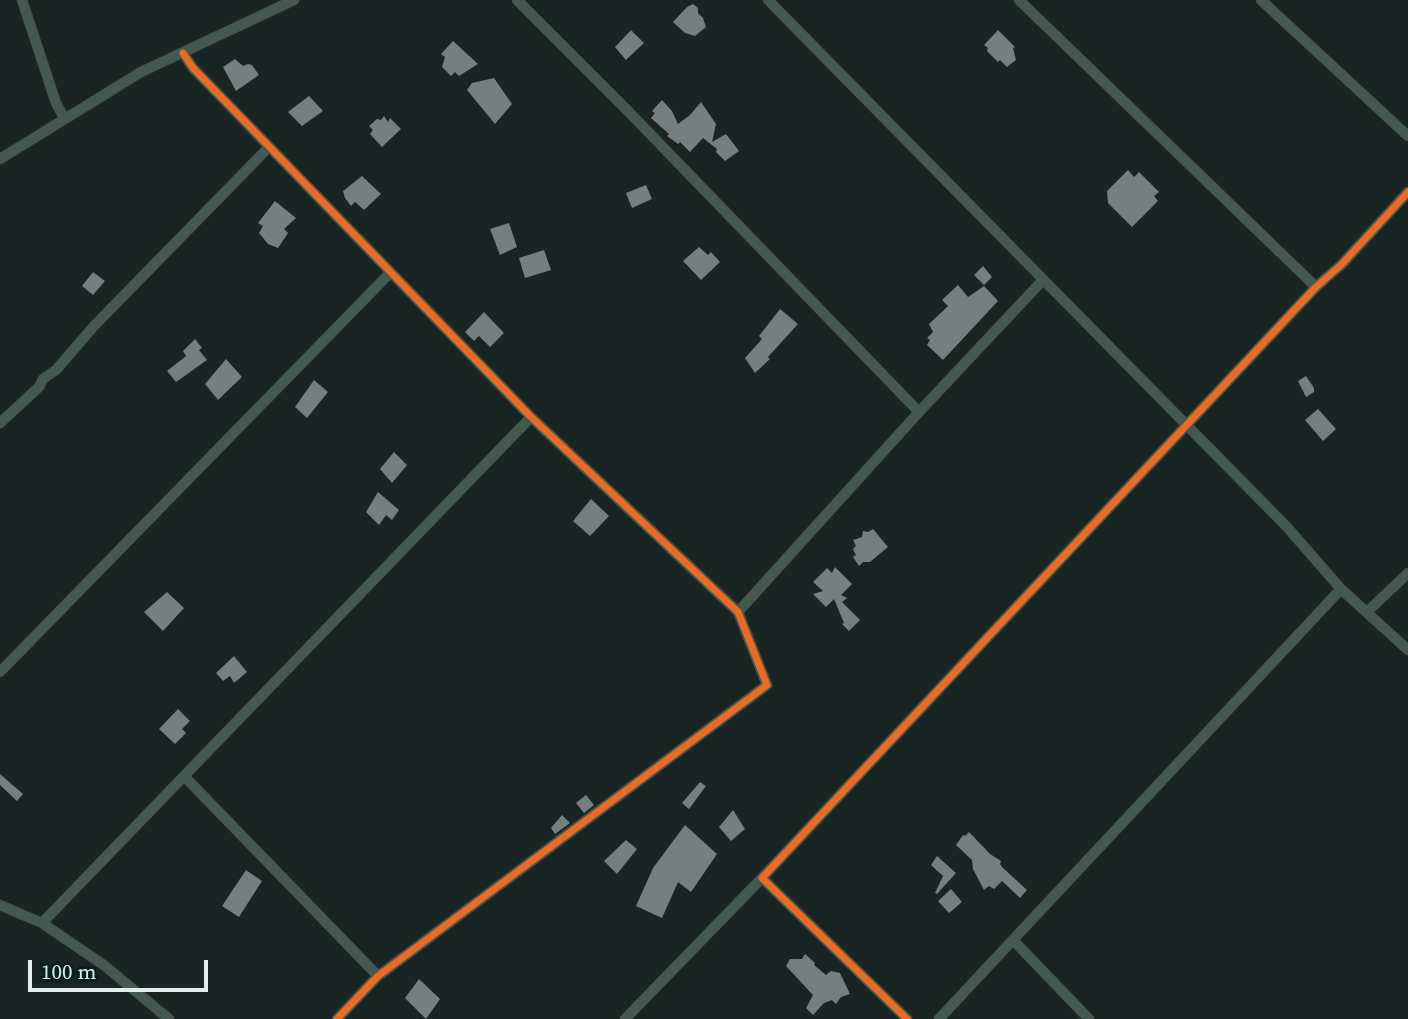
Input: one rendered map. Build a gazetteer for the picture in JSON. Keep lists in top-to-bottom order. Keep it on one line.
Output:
{"scale_bar":"100 m"}
